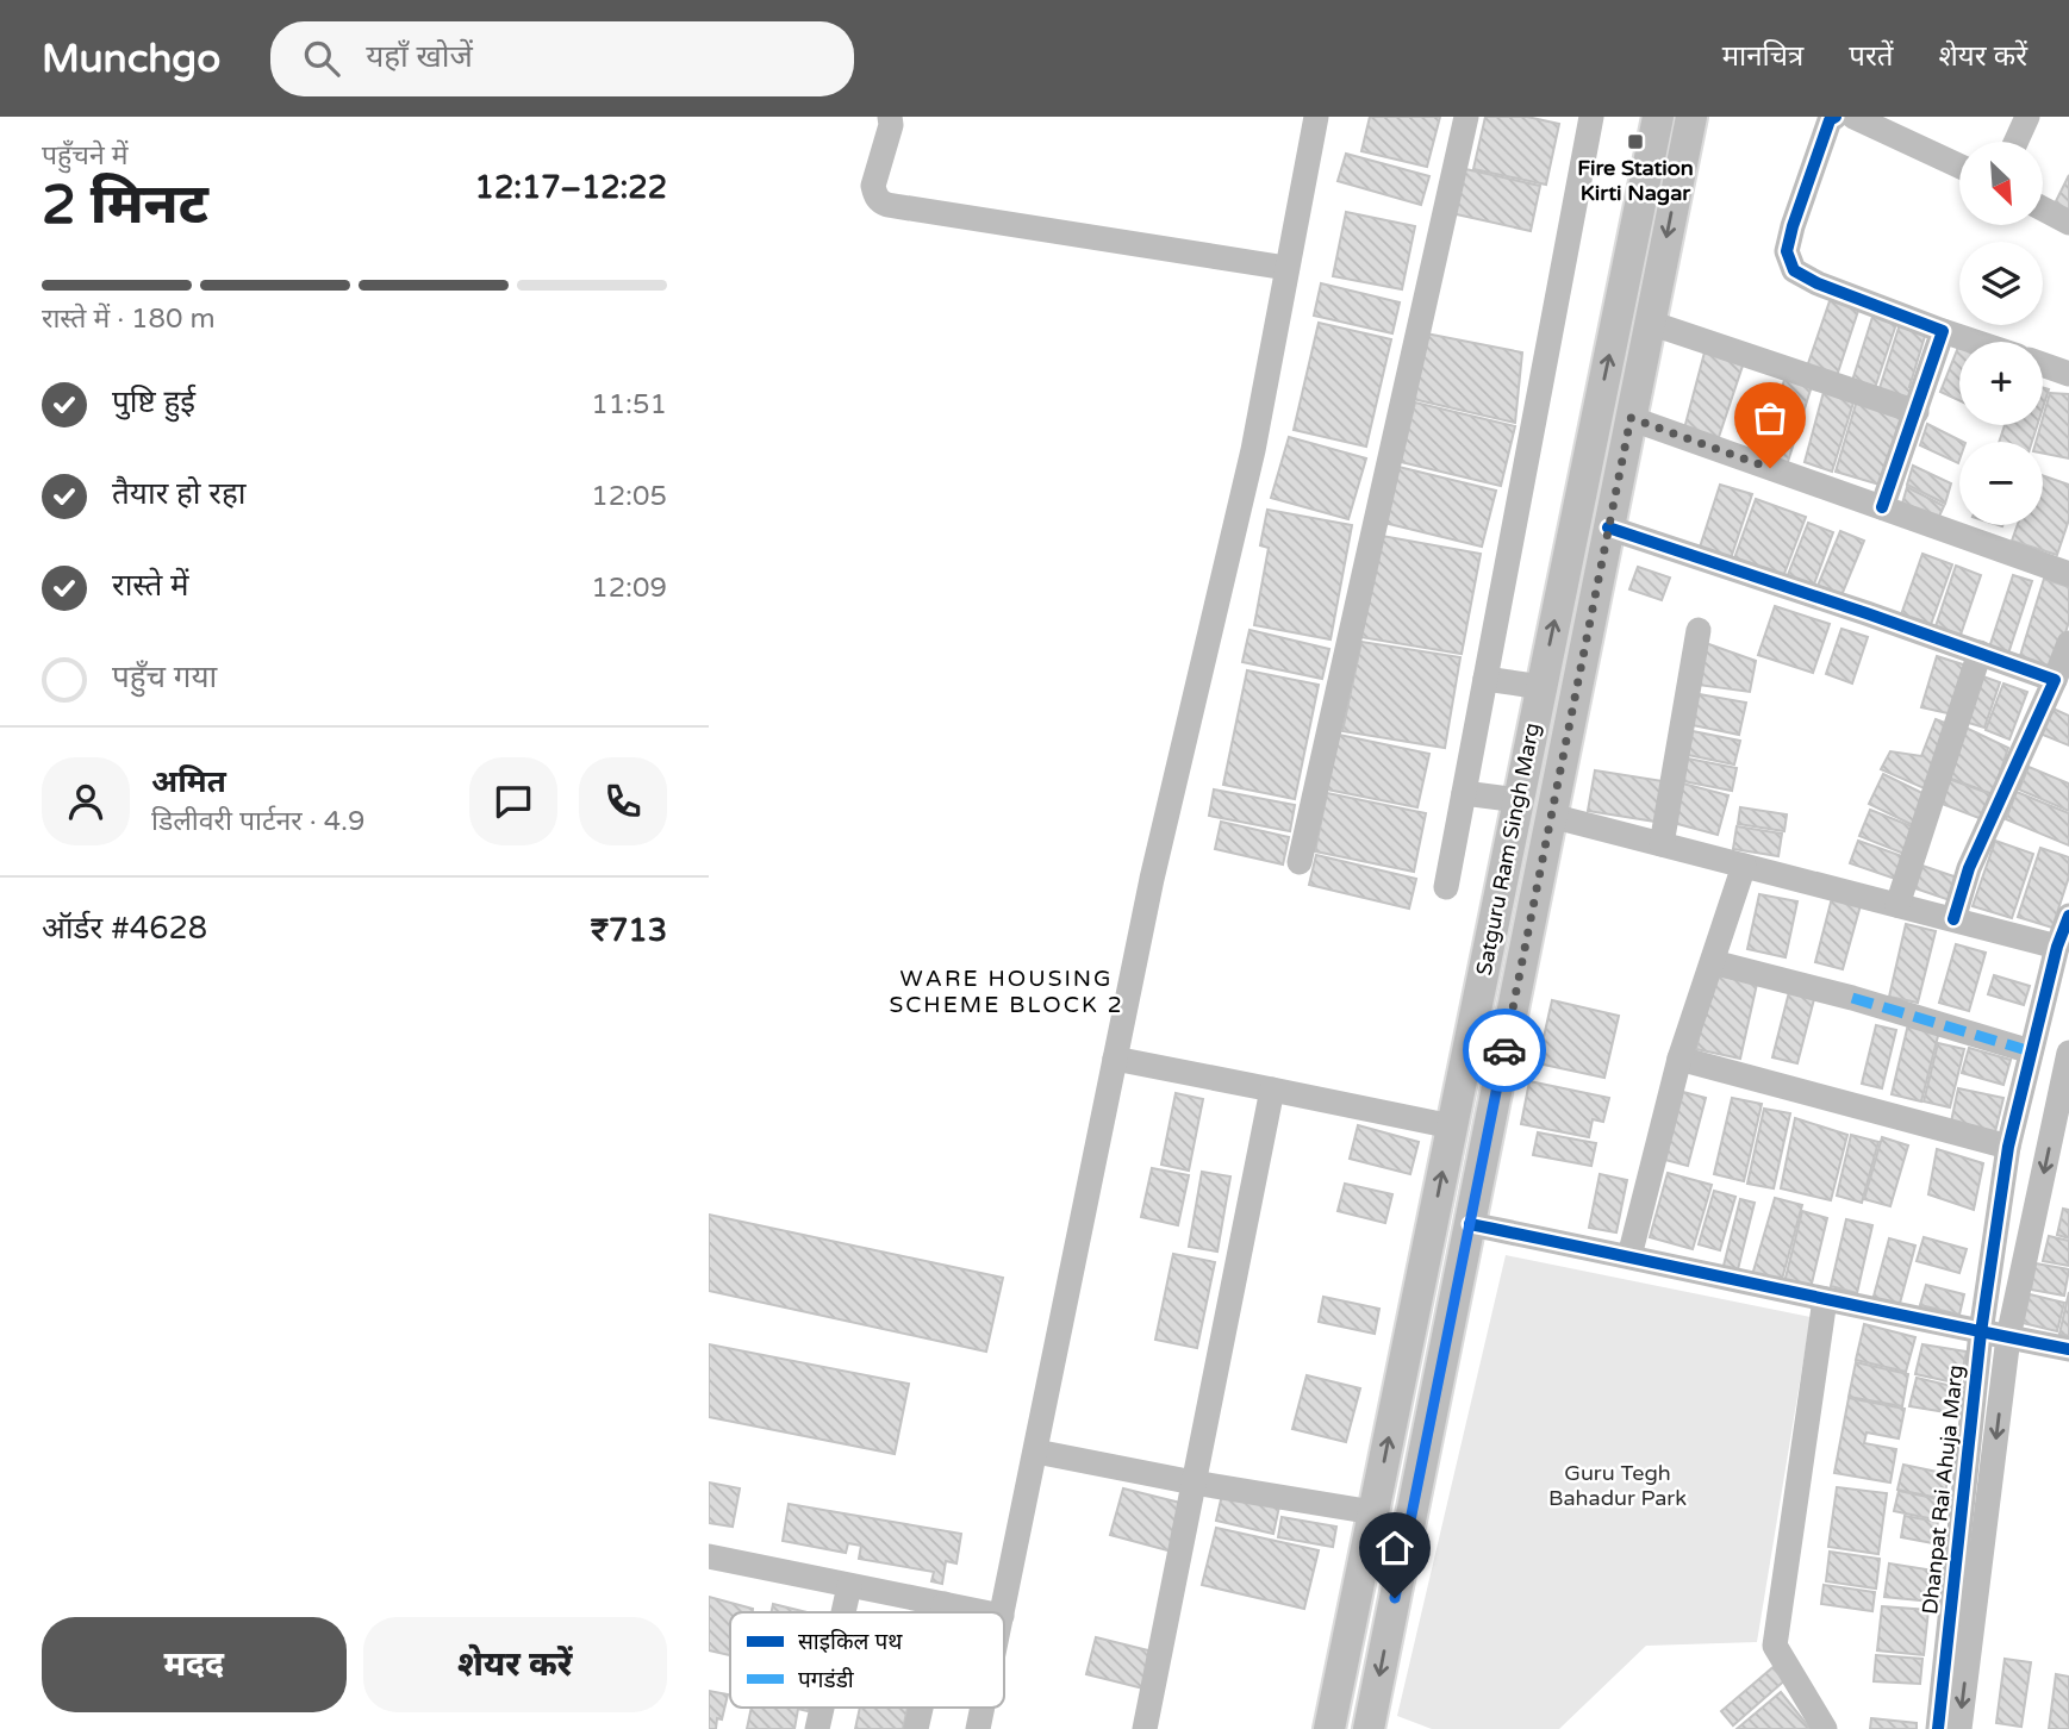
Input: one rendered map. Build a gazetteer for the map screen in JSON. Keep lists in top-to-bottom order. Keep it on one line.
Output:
{"streets":{"main road":["Satguru Ram Singh Marg"],"street":["Dhanpat Rai Ahuja Marg"]},"districts":["WARE HOUSING SCHEME BLOCK 2"],"parks":["Guru Tegh Bahadur Park"],"places":{"transit":["Fire Station Kirti Nagar"]},"legend":["साइकिल पथ","पगडंडी"],"north":"bottom right","page":{"header":"Munchgo","search":"यहाँ खोजें","nav":["मानचित्र","परतें","शेयर करें"],"heading":["2 मिनट","पहुँचने में","12:17–12:22"],"panel":["अमित","डिलीवरी पार्टनर · 4.9","ऑर्डर #4628","₹713"],"map_buttons":["+","−"],"bar":"रास्ते में · 180 m","list":[["पुष्टि हुई","11:51"],["तैयार हो रहा","12:05"],["रास्ते में","12:09"],"पहुँच गया"],"buttons":["मदद","शेयर करें"]}}
